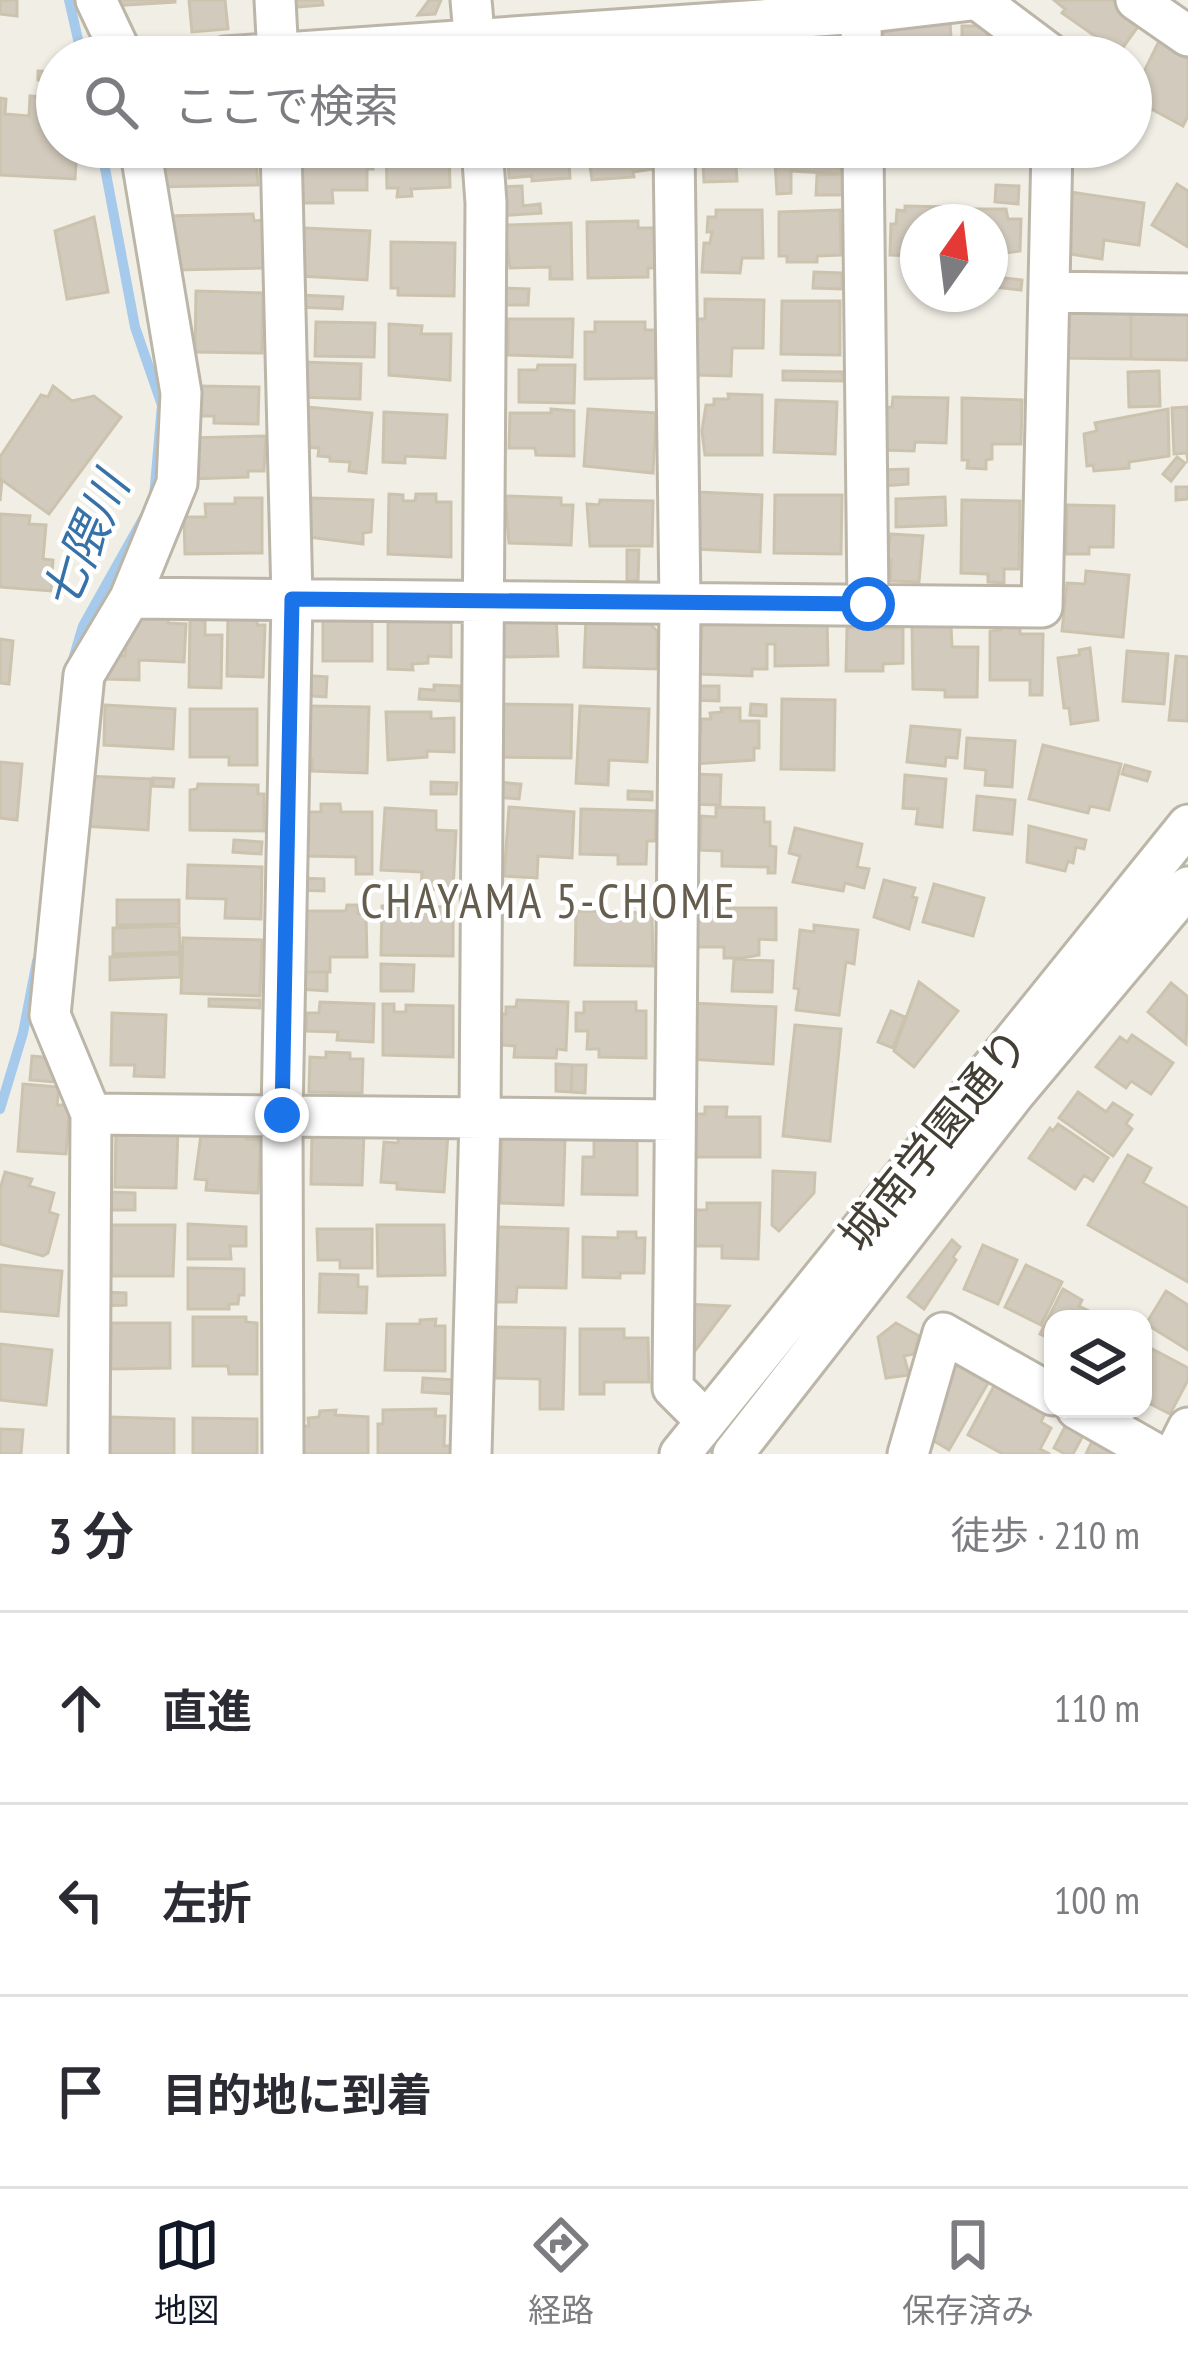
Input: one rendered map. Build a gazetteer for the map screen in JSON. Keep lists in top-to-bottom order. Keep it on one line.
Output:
{"streets":{"street":["城南学園通り"]},"districts":["CHAYAMA 5-CHOME"],"water":["七隈川"],"north":"top","page":{"search":"ここで検索","heading":["3 分","徒歩 · 210 m"],"list":[["直進","110 m"],["左折","100 m"],"目的地に到着"],"nav":["地図","経路","保存済み"]}}
